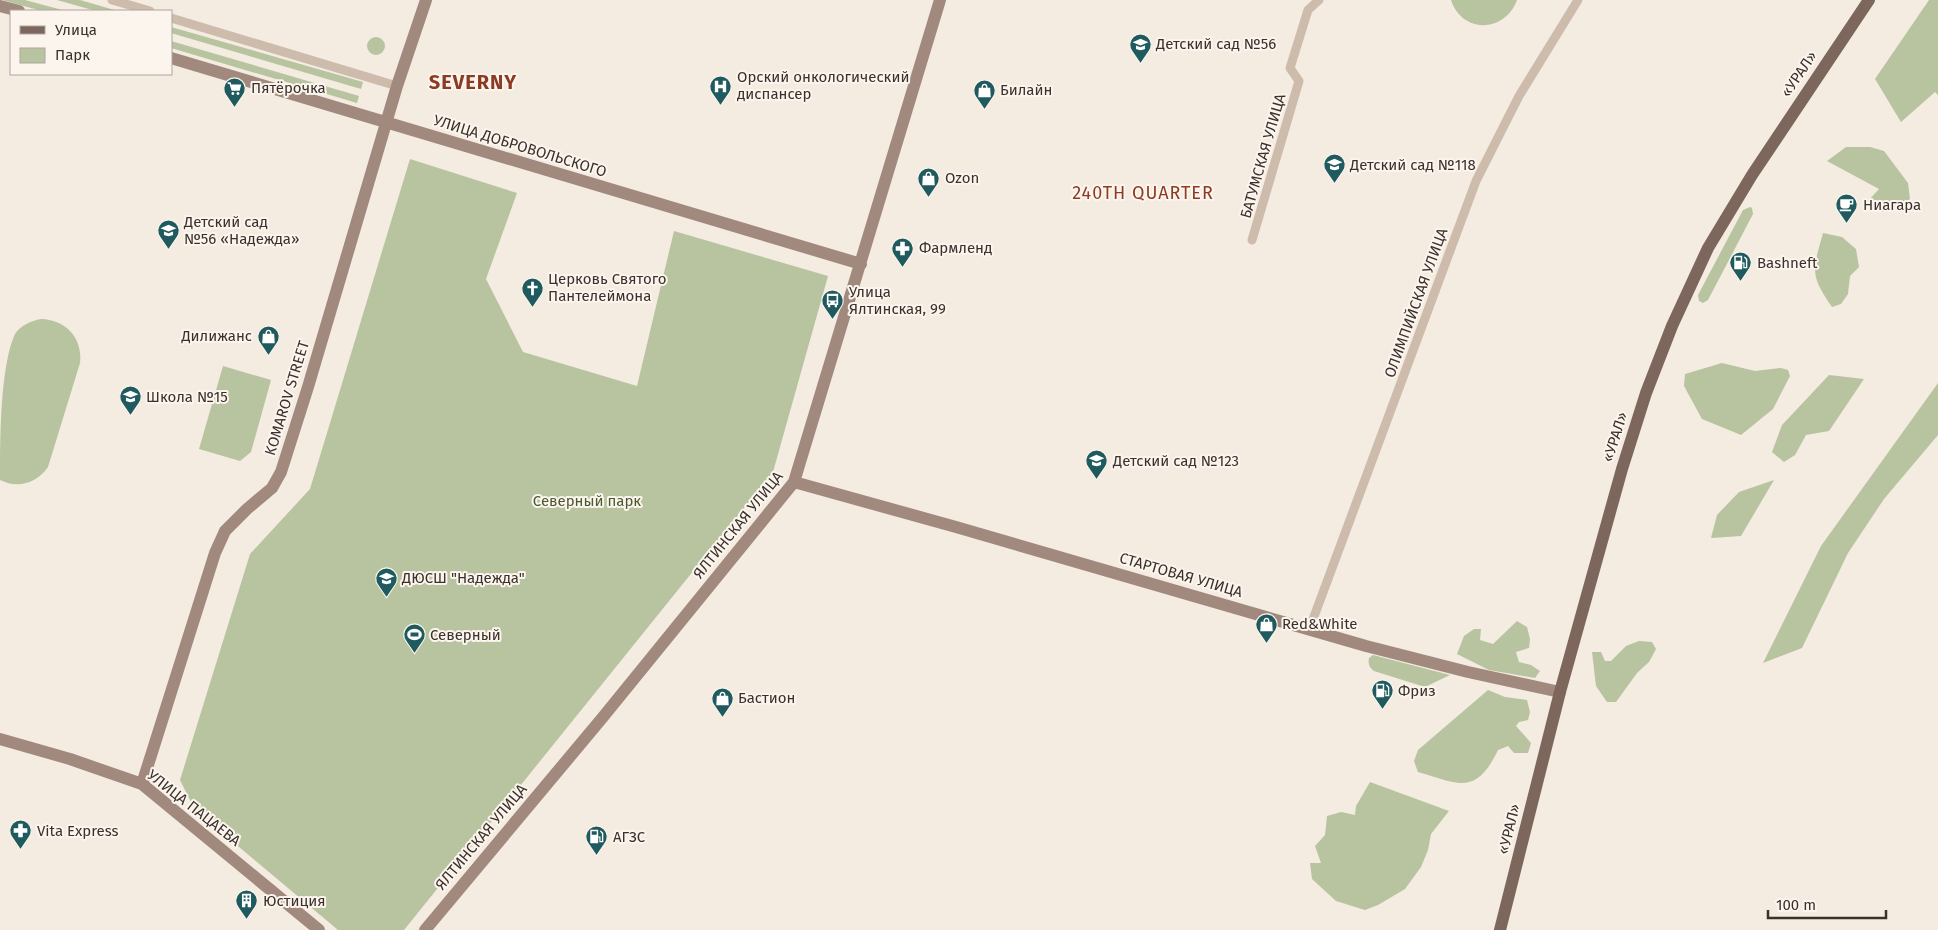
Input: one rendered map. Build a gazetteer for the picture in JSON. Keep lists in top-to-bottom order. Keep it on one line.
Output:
{"streets":{"main road":["«УРАЛ»","УЛИЦА ДОБРОВОЛЬСКОГО","KOMAROV STREET","ЯЛТИНСКАЯ УЛИЦА","СТАРТОВАЯ УЛИЦА","УЛИЦА ПАЦАЕВА"],"street":["БАТУМСКАЯ УЛИЦА","ОЛИМПИЙСКАЯ УЛИЦА"]},"crossings":[["«УРАЛ»","СТАРТОВАЯ УЛИЦА"],["УЛИЦА ДОБРОВОЛЬСКОГО","KOMAROV STREET"],["УЛИЦА ДОБРОВОЛЬСКОГО","ЯЛТИНСКАЯ УЛИЦА"],["ОЛИМПИЙСКАЯ УЛИЦА","СТАРТОВАЯ УЛИЦА"],["KOMAROV STREET","УЛИЦА ПАЦАЕВА"],["ЯЛТИНСКАЯ УЛИЦА","СТАРТОВАЯ УЛИЦА"]],"districts":["SEVERNY","240TH QUARTER"],"parks":["Северный парк"],"places":{"school or university":["Детский сад №56","Детский сад №118","Детский сад №56 «Надежда»","Школа №15","Детский сад №123","ДЮСШ \"Надежда\""],"hospital":["Орский онкологический диспансер"],"supermarket":["Пятёрочка"],"shop":["Билайн","Ozon","Дилижанс","Red&White","Бастион"],"cafe":["Ниагара"],"pharmacy":["Фармленд","Vita Express"],"fuel station":["Bashneft","Фриз","АГЗС"],"church":["Церковь Святого Пантелеймона"],"bus stop":["Улица Ялтинская, 99"],"sports":["Северный"],"building":["Юстиция"]},"legend":["Улица","Парк"],"scale_bar":"100 m"}
